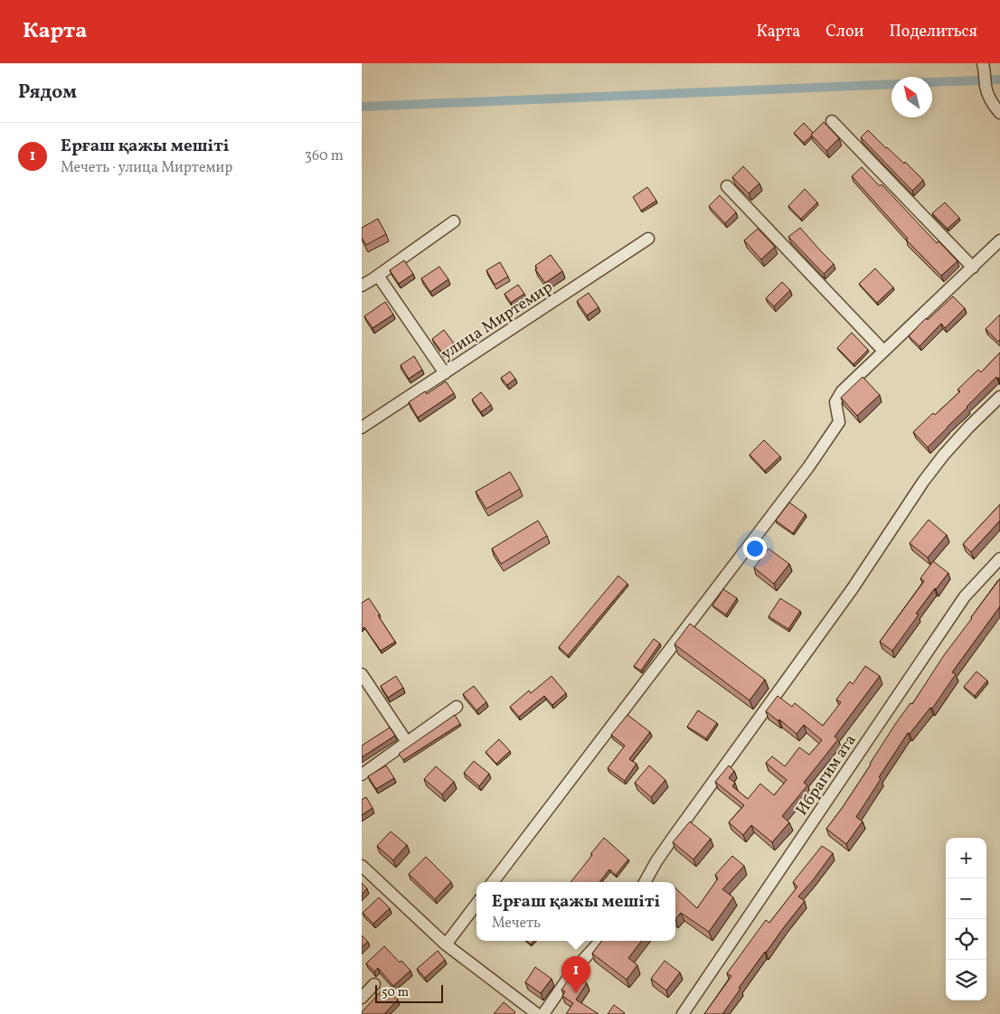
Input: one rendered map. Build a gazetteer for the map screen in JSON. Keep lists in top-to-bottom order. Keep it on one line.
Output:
{"streets":{"street":["улица Миртемир","Ибрагим ата"]},"scale_bar":"50 m","north":"top left","page":{"header":"Карта","nav":["Карта","Слои","Поделиться"],"heading":"Рядом","list":[{"mark":"1","name":"Ерғаш қажы мешіті","note":"Мечеть · улица Миртемир","value":"360 m"}],"map_buttons":["+","−"],"popup":["Ерғаш қажы мешіті","Мечеть"],"pins":"1","scale":"50 m"}}
